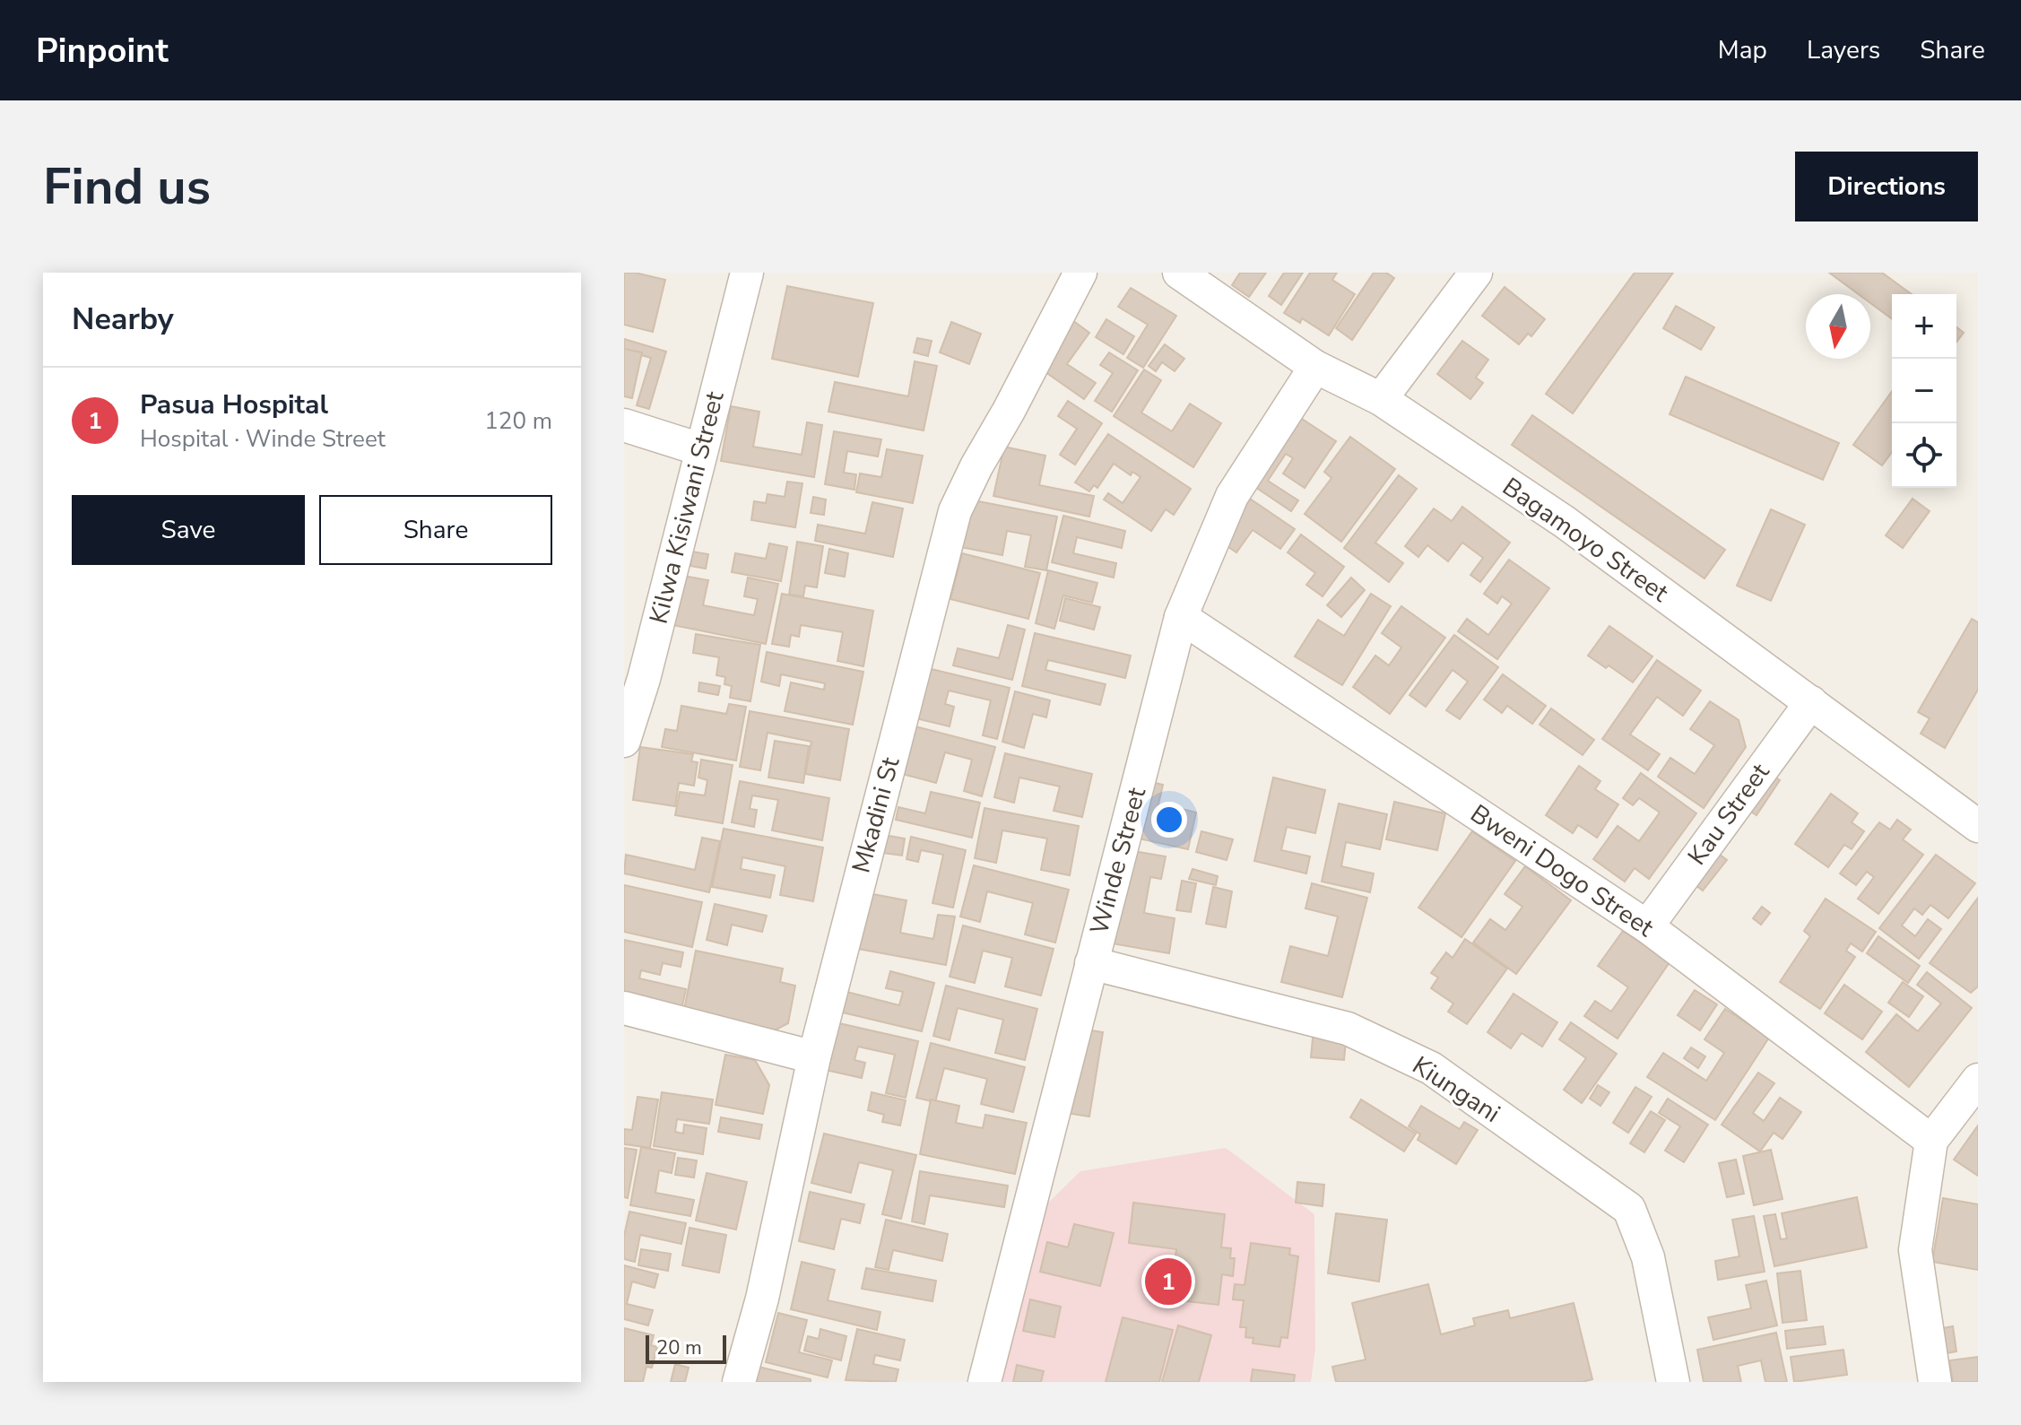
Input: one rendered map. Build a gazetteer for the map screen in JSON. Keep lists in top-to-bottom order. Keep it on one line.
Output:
{"streets":{"street":["Kilwa Kisiwani Street","Bagamoyo Street","Kau Street","Mkadini St","Winde Street","Bweni Dogo Street","Kiungani"]},"crossings":[["Bagamoyo Street","Kau Street"],["Bagamoyo Street","Winde Street"],["Kau Street","Bweni Dogo Street"],["Winde Street","Bweni Dogo Street"],["Winde Street","Kiungani"]],"scale_bar":"20 m","north":"bottom","page":{"header":"Pinpoint","nav":["Map","Layers","Share"],"buttons":["Directions",["Save","Share"]],"title":"Find us","heading":"Nearby","map_buttons":["+","−"],"list":[{"mark":"1","name":"Pasua Hospital","note":"Hospital · Winde Street","value":"120 m"}],"pins":"1","scale":"20 m"}}
